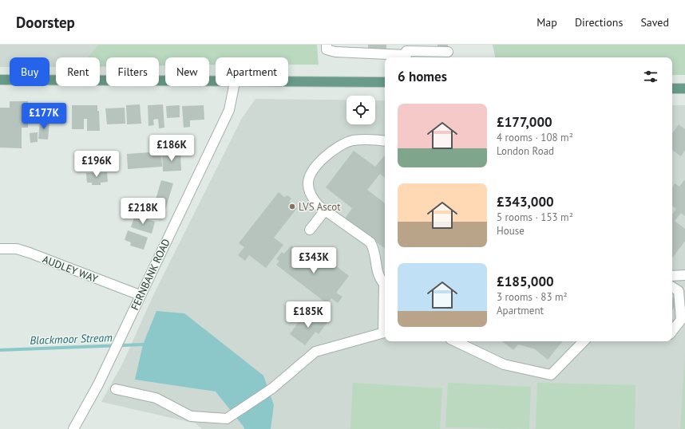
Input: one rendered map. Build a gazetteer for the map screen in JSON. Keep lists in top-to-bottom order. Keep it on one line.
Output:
{"streets":{"street":["AUDLEY WAY","FERNBANK ROAD"]},"crossings":[["AUDLEY WAY","FERNBANK ROAD"]],"water":["Blackmoor Stream"],"places":["LVS Ascot"],"page":{"header":"Doorstep","nav":["Map","Directions","Saved"],"chip":["Buy","Rent","Filters","New","Apartment"],"heading":"6 homes","list":[{"name":"£177,000","note":"4 rooms · 108 m² · London Road"},{"name":"£343,000","note":"5 rooms · 153 m² · House"},{"name":"£185,000","note":"3 rooms · 83 m² · Apartment"}],"price":["£177K","£186K","£196K","£218K","£343K","£185K"]}}
